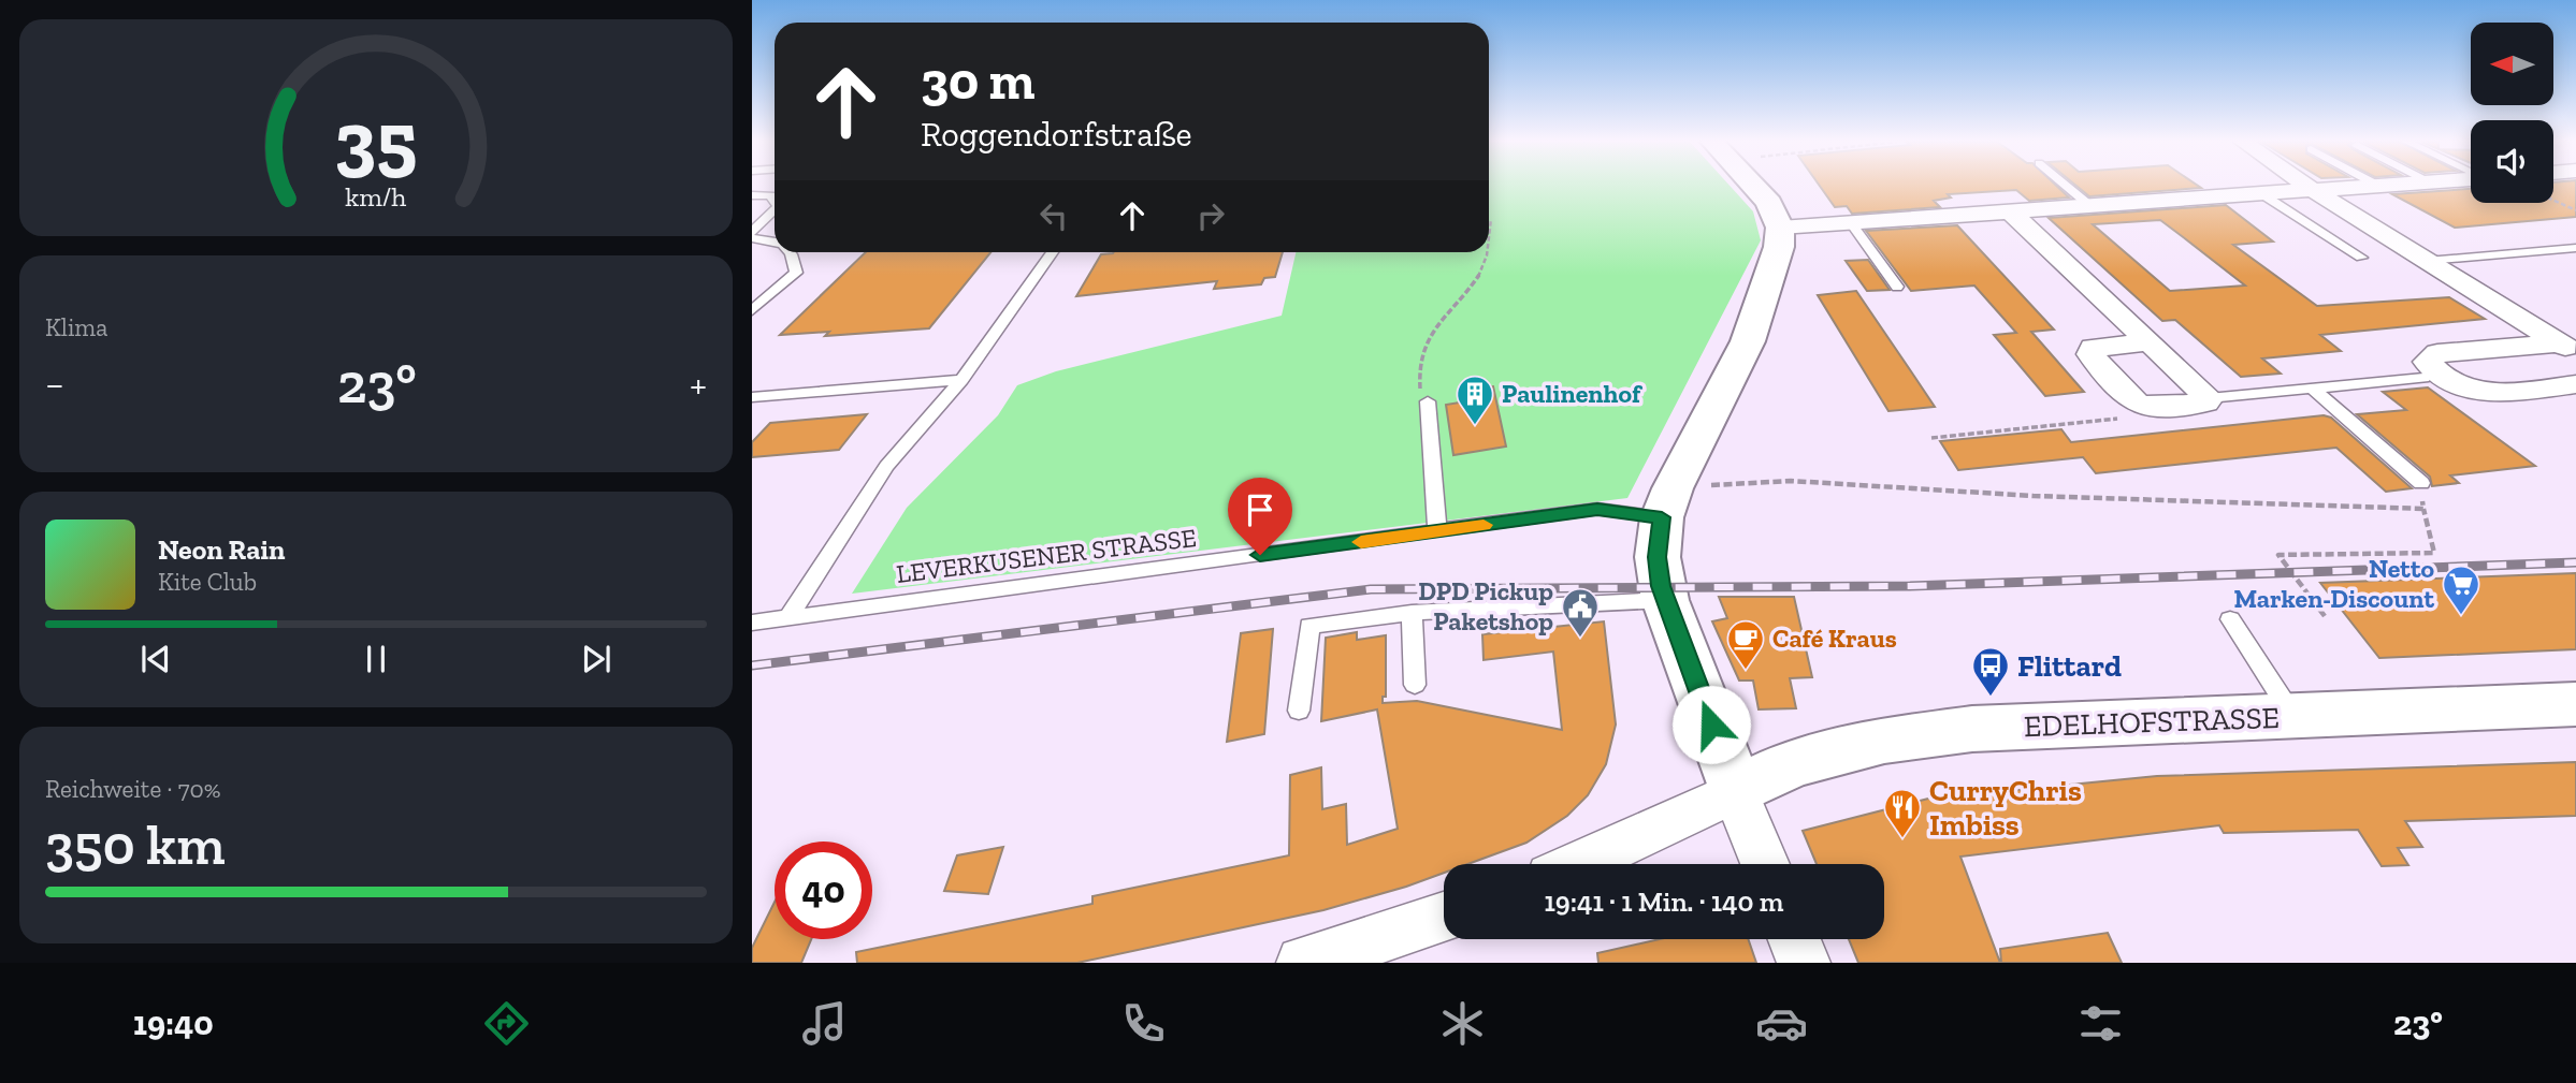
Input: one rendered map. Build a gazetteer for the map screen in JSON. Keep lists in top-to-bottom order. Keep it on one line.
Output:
{"streets":{"street":["EDELHOFSTRASSE"],"lane":["LEVERKUSENER STRASSE"]},"places":{"building":["Paulinenhof"],"supermarket":["Netto Marken-Discount"],"public building":["DPD Pickup Paketshop"],"cafe":["Café Kraus"],"bus stop":["Flittard"],"restaurant":["CurryChris Imbiss"]},"north":"left","page":{"turn":["30 m","Roggendorfstraße"],"tile":["Klima",["Reichweite · 70%","350 km"]],"heat":["−","23°","+"],"song":["Neon Rain","Kite Club"],"limit":"40","trip":"19:41 · 1 Min. · 140 m","tabs":["19:40","23°"],"gauge":["35","km/h"]}}
